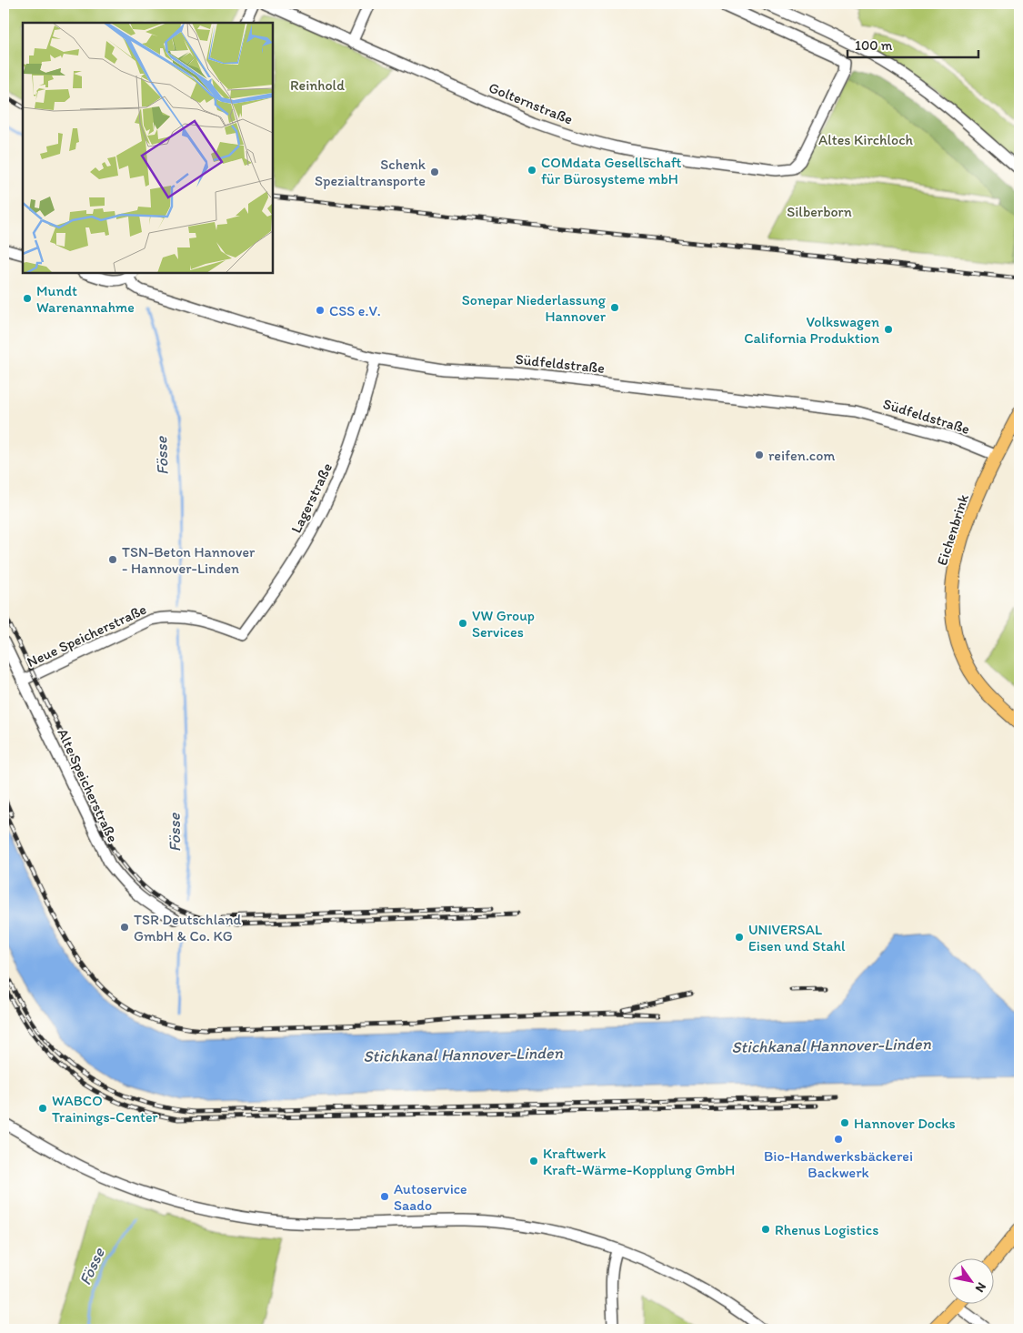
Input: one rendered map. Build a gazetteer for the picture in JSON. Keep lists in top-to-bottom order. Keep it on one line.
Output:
{"streets":{"main road":["Eichenbrink"],"street":["Golternstraße","Südfeldstraße","Lagerstraße","Neue Speicherstraße","Alte Speicherstraße"]},"crossings":[["Südfeldstraße","Lagerstraße"],["Südfeldstraße","Eichenbrink"],["Lagerstraße","Neue Speicherstraße"],["Neue Speicherstraße","Alte Speicherstraße"]],"water":["Fösse","Stichkanal Hannover-Linden"],"parks":["Reinhold","Altes Kirchloch","Silberborn"],"places":["COMdata Gesellschaft für Bürosysteme mbH","Schenk Spezialtransporte","Mundt Warenannahme","Sonepar Niederlassung Hannover","CSS e.V.","Volkswagen California Produktion","reifen.com","TSN-Beton Hannover - Hannover-Linden","VW Group Services","TSR Deutschland GmbH & Co. KG","UNIVERSAL Eisen und Stahl","WABCO Trainings-Center","Hannover Docks","Bio-Handwerksbäckerei Backwerk","Kraftwerk Kraft-Wärme-Kopplung GmbH","Autoservice Saado","Rhenus Logistics"],"scale_bar":"100 m","north":"bottom right"}
